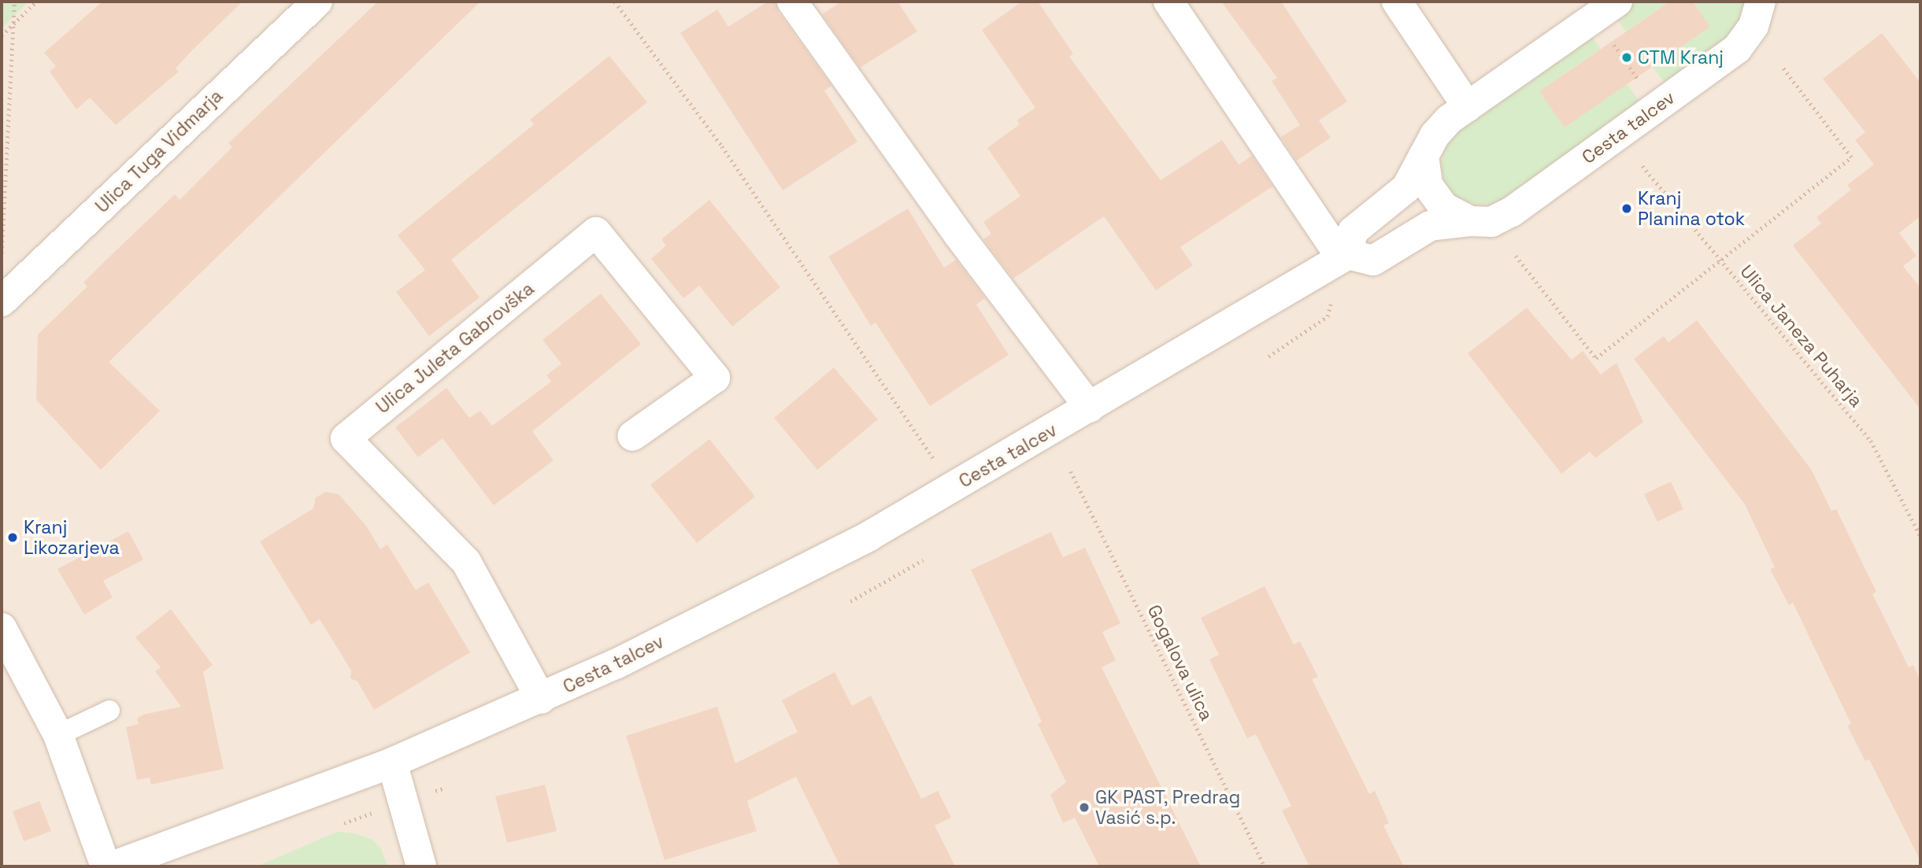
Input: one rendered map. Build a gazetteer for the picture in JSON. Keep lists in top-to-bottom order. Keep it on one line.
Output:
{"streets":{"street":["Cesta talcev","Ulica Tuga Vidmarja","Ulica Juleta Gabrovška"],"path":["Ulica Janeza Puharja","Gogalova ulica"]},"crossings":[["Cesta talcev","Ulica Juleta Gabrovška"]],"places":["CTM Kranj","Kranj Planina otok","Kranj Likozarjeva","GK PAST, Predrag Vasić s.p."]}
